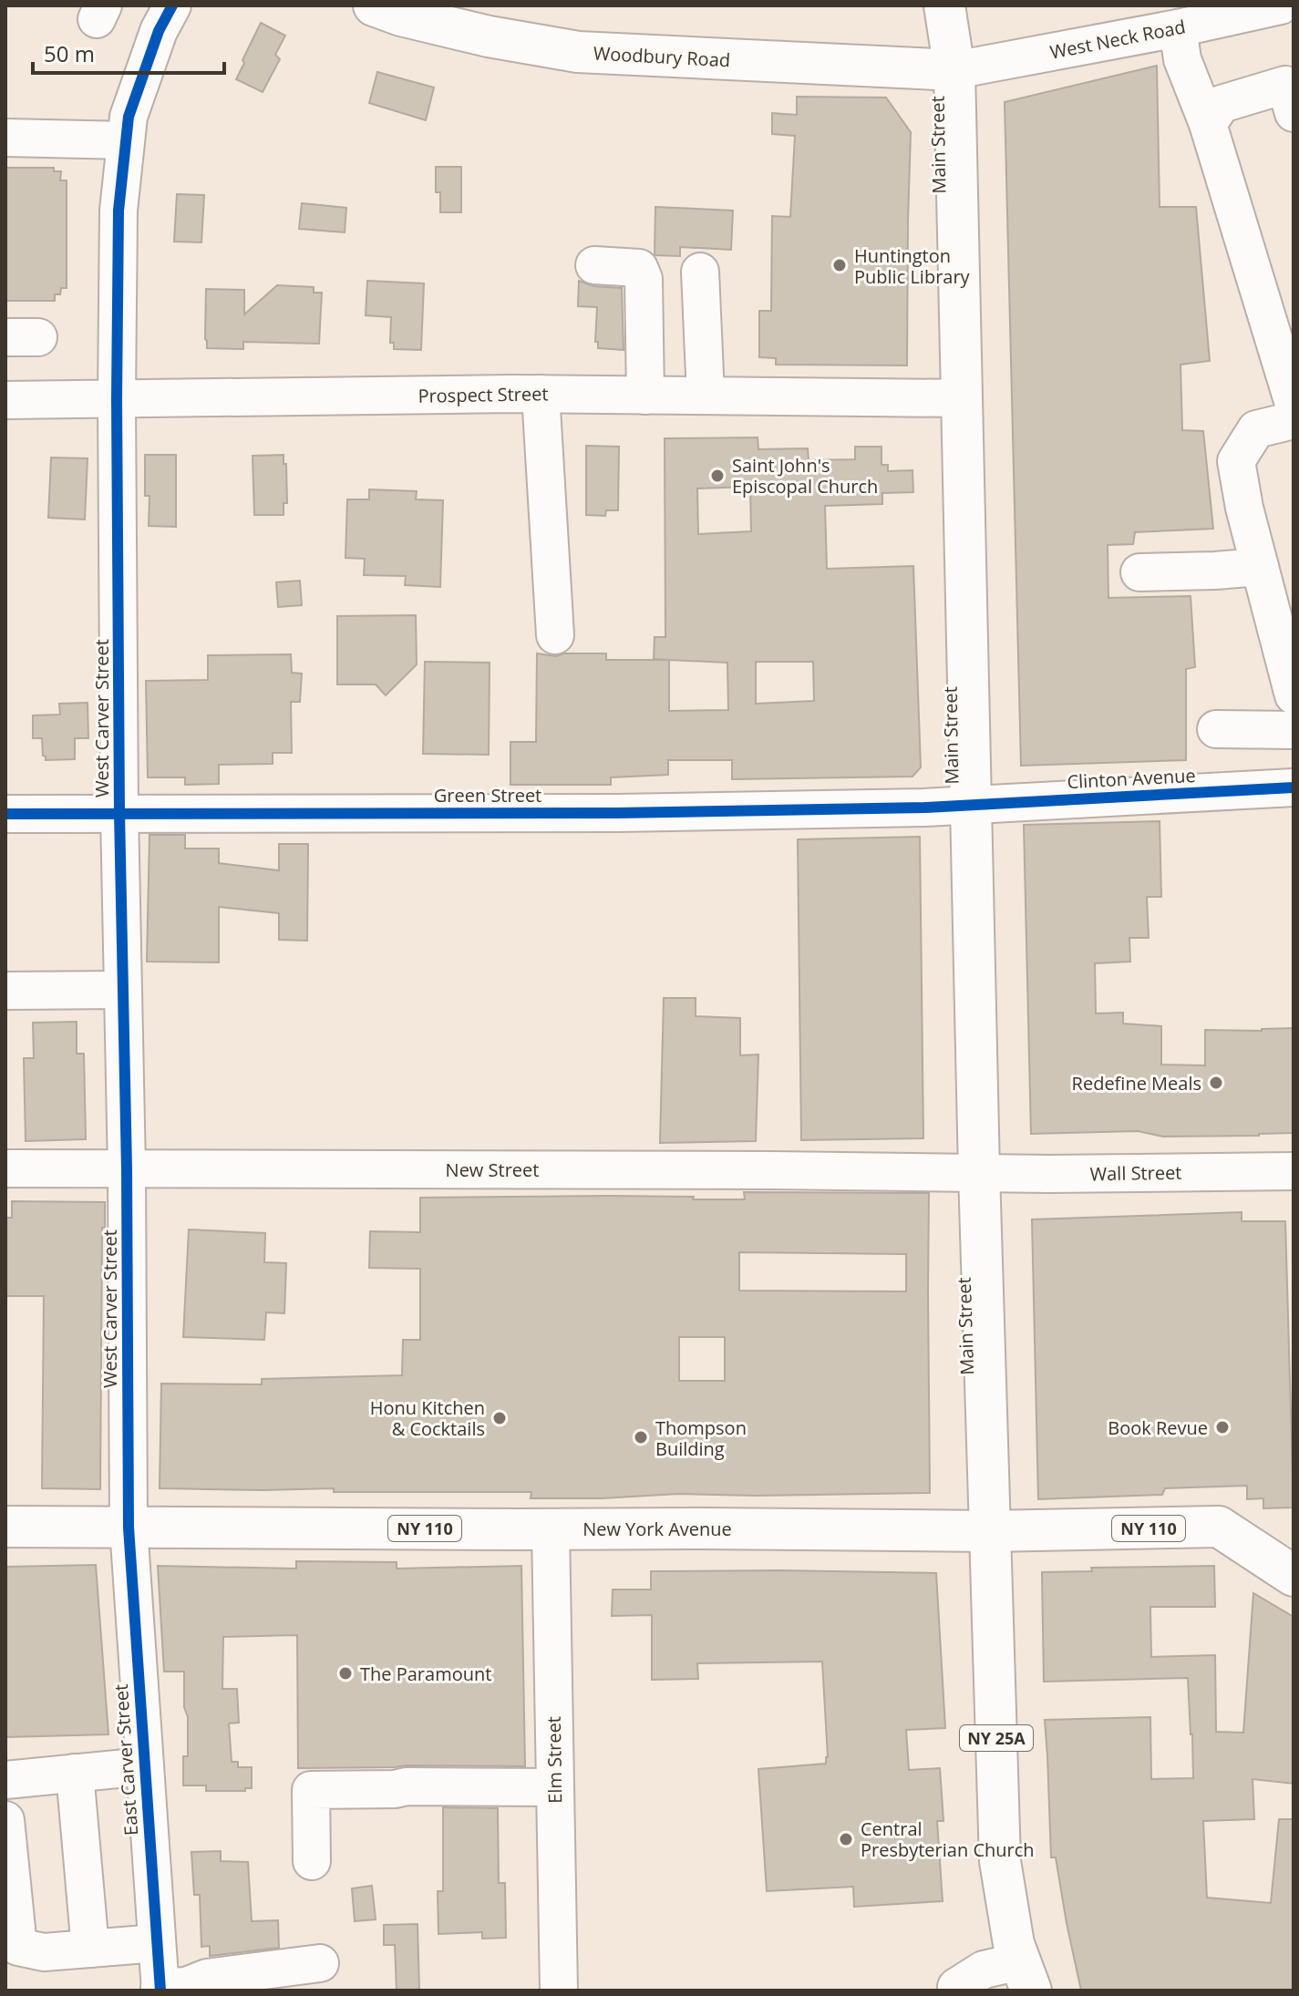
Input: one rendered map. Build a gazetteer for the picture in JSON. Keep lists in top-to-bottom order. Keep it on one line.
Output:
{"streets":{"main road":["Woodbury Road","Main Street","NY 110","New York Avenue","NY 25A"],"street":["West Neck Road","Prospect Street","West Carver Street","Clinton Avenue","Green Street","New Street","Wall Street","East Carver Street","Elm Street"]},"crossings":[["West Neck Road","Woodbury Road"],["West Neck Road","Main Street"],["Woodbury Road","Main Street"],["Main Street","Prospect Street"],["Main Street","Clinton Avenue"],["Main Street","Green Street"],["Main Street","New Street"],["Main Street","Wall Street"],["Main Street","New York Avenue"],["Prospect Street","West Carver Street"],["West Carver Street","Green Street"],["West Carver Street","New Street"],["West Carver Street","New York Avenue"],["West Carver Street","East Carver Street"],["Clinton Avenue","Green Street"],["New Street","Wall Street"],["New York Avenue","East Carver Street"],["New York Avenue","Elm Street"]],"places":["Huntington Public Library","Saint John's Episcopal Church","Redefine Meals","Honu Kitchen & Cocktails","Book Revue","Thompson Building","The Paramount","Central Presbyterian Church"],"scale_bar":"50 m"}
